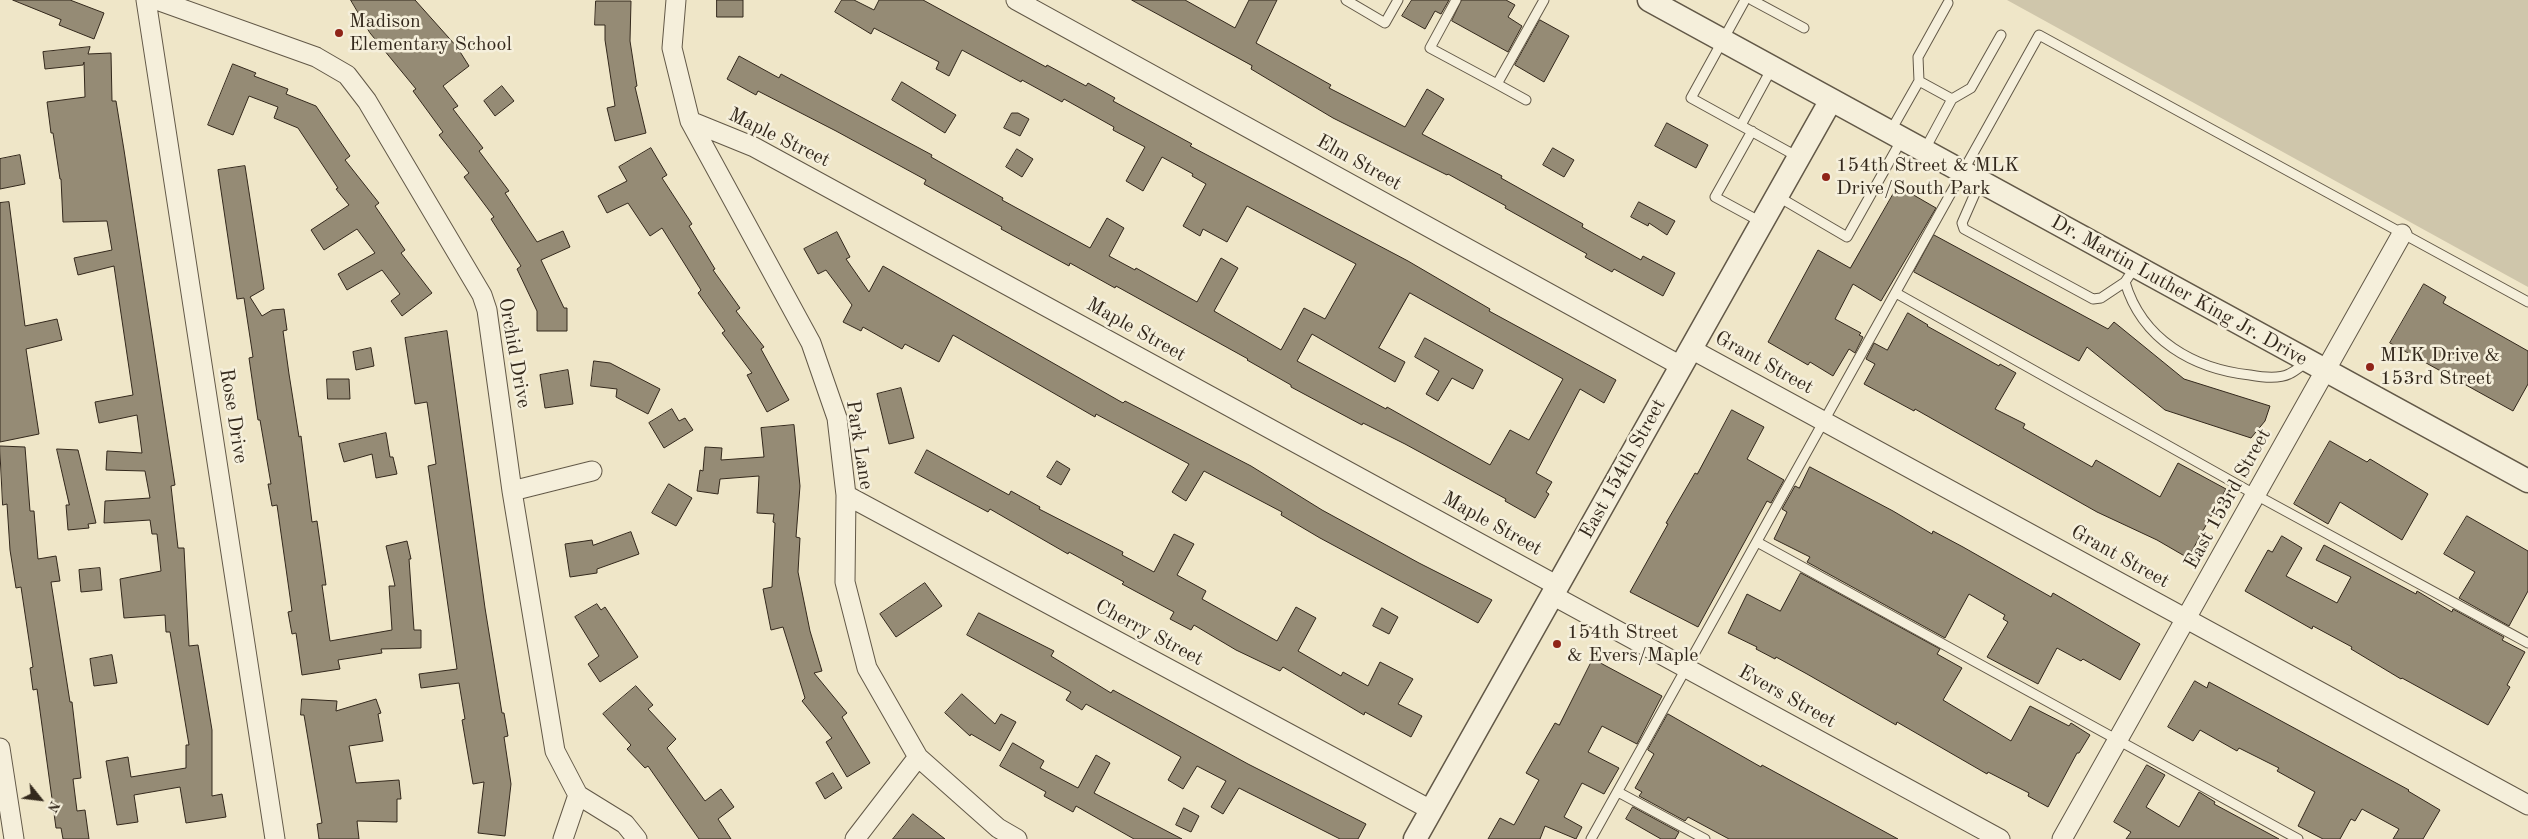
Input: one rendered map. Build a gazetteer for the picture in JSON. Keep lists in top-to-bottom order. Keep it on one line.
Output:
{"streets":{"street":["Maple Street","Elm Street","Dr. Martin Luther King Jr. Drive","Orchid Drive","Grant Street","Rose Drive","Park Lane","East 154th Street","East 153rd Street","Cherry Street","Evers Street"]},"crossings":[["Maple Street","Park Lane"],["Maple Street","East 154th Street"],["Maple Street","Evers Street"],["Elm Street","Grant Street"],["Elm Street","East 154th Street"],["Dr. Martin Luther King Jr. Drive","East 154th Street"],["Dr. Martin Luther King Jr. Drive","East 153rd Street"],["Grant Street","East 154th Street"],["Grant Street","East 153rd Street"],["Park Lane","Cherry Street"],["East 154th Street","Cherry Street"],["East 154th Street","Evers Street"]],"places":["Madison Elementary School","154th Street & MLK Drive/South Park","MLK Drive & 153rd Street","154th Street & Evers/Maple"],"north":"bottom right"}
